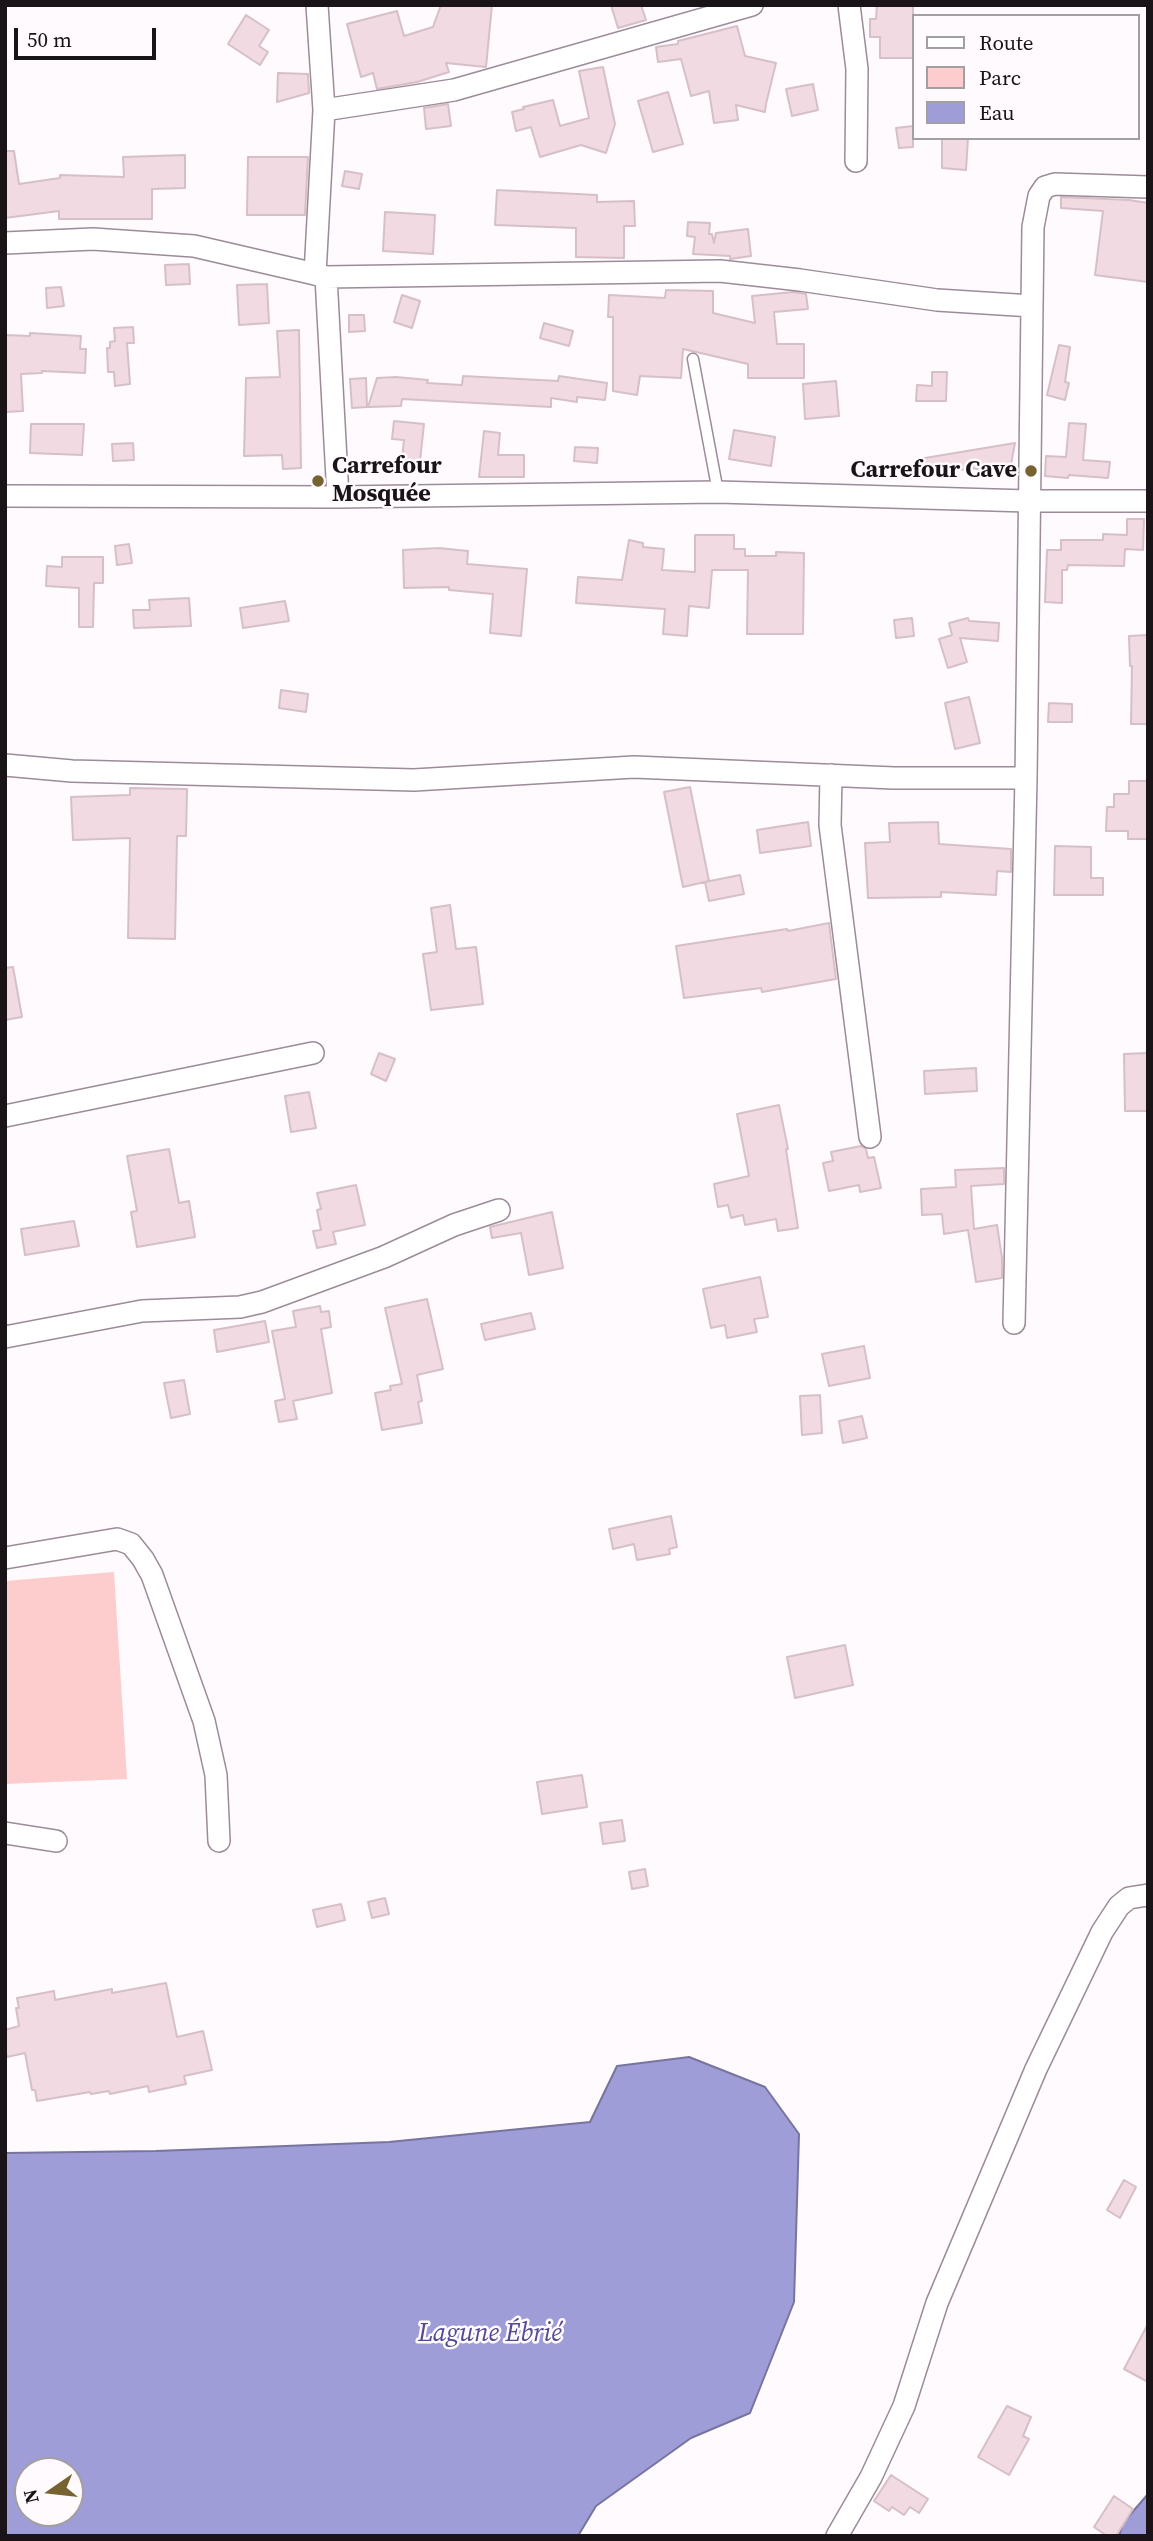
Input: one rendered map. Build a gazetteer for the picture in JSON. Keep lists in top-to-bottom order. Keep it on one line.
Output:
{"water":["Lagune Ébrié"],"places":["Carrefour Cave","Carrefour Mosquée"],"legend":["Route","Parc","Eau"],"scale_bar":"50 m","north":"left"}
